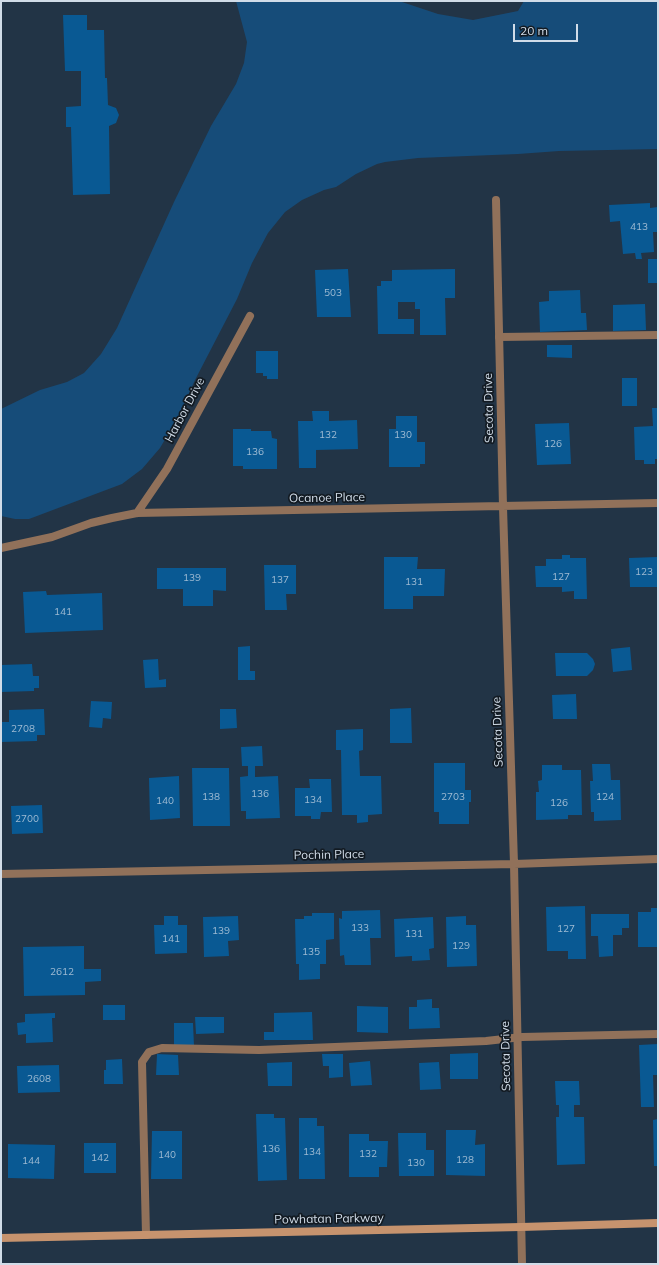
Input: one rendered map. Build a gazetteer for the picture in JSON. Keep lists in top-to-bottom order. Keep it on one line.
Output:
{"streets":{"main road":["Powhatan Parkway"],"street":["Secota Drive","Harbor Drive","Ocanoe Place","Pochin Place"]},"crossings":[["Secota Drive","Ocanoe Place"],["Secota Drive","Pochin Place"],["Secota Drive","Powhatan Parkway"],["Harbor Drive","Ocanoe Place"]],"house_numbers":["413","503","132","130","126","136","123","127","139","137","131","141","2708","136","138","2703","124","134","140","126","2700","133","127","139","131","141","129","135","2612","2608","136","134","132","140","142","128","144","130"],"scale_bar":"20 m"}
